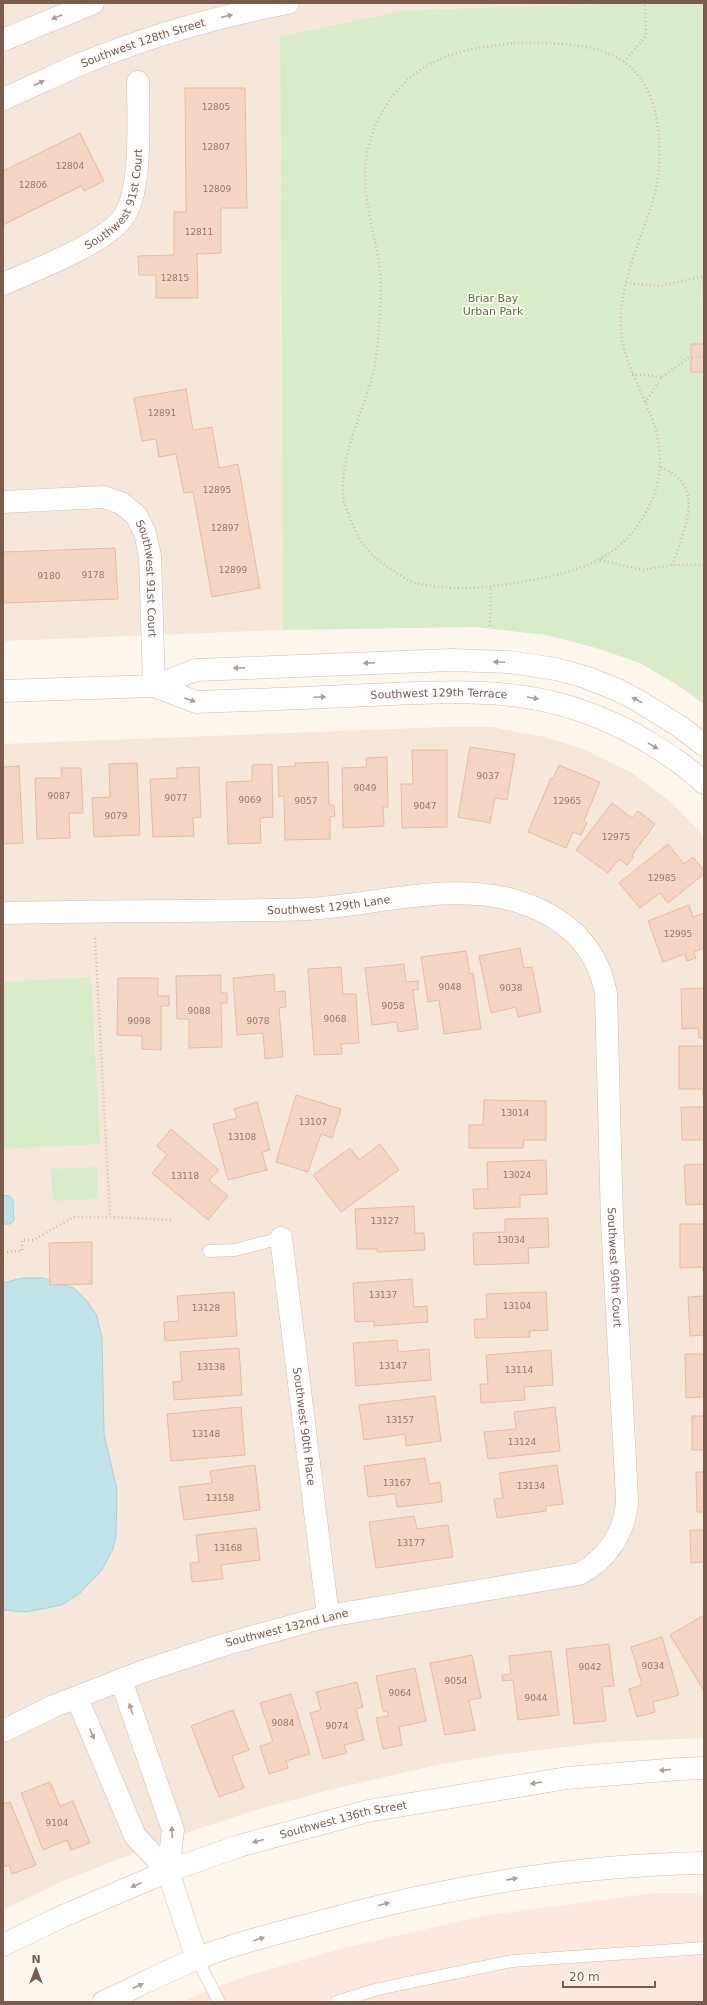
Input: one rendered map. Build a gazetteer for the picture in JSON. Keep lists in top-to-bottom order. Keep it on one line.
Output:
{"streets":{"street":["Southwest 128th Street","Southwest 91st Court","Southwest 129th Terrace","Southwest 129th Lane","Southwest 90th Court","Southwest 90th Place","Southwest 132nd Lane","Southwest 136th Street"]},"crossings":[["Southwest 91st Court","Southwest 129th Terrace"],["Southwest 129th Lane","Southwest 90th Court"],["Southwest 90th Court","Southwest 132nd Lane"],["Southwest 90th Place","Southwest 132nd Lane"]],"parks":["Briar Bay Urban Park"],"house_numbers":["12805","12807","12804","12806","12809","12811","12815","12891","12895","12897","12899","9178","9180","9037","9049","9087","9077","9069","9057","12965","9047","9079","12975","12985","12995","9048","9038","9058","9088","9068","9098","9078","13014","13107","13108","13024","13118","13127","13034","13137","13104","13128","13147","13138","13114","13157","13148","13124","13167","13134","13158","13177","13168","9034","9042","9054","9064","9044","9084","9074","9104"],"scale_bar":"20 m","north":"top"}
